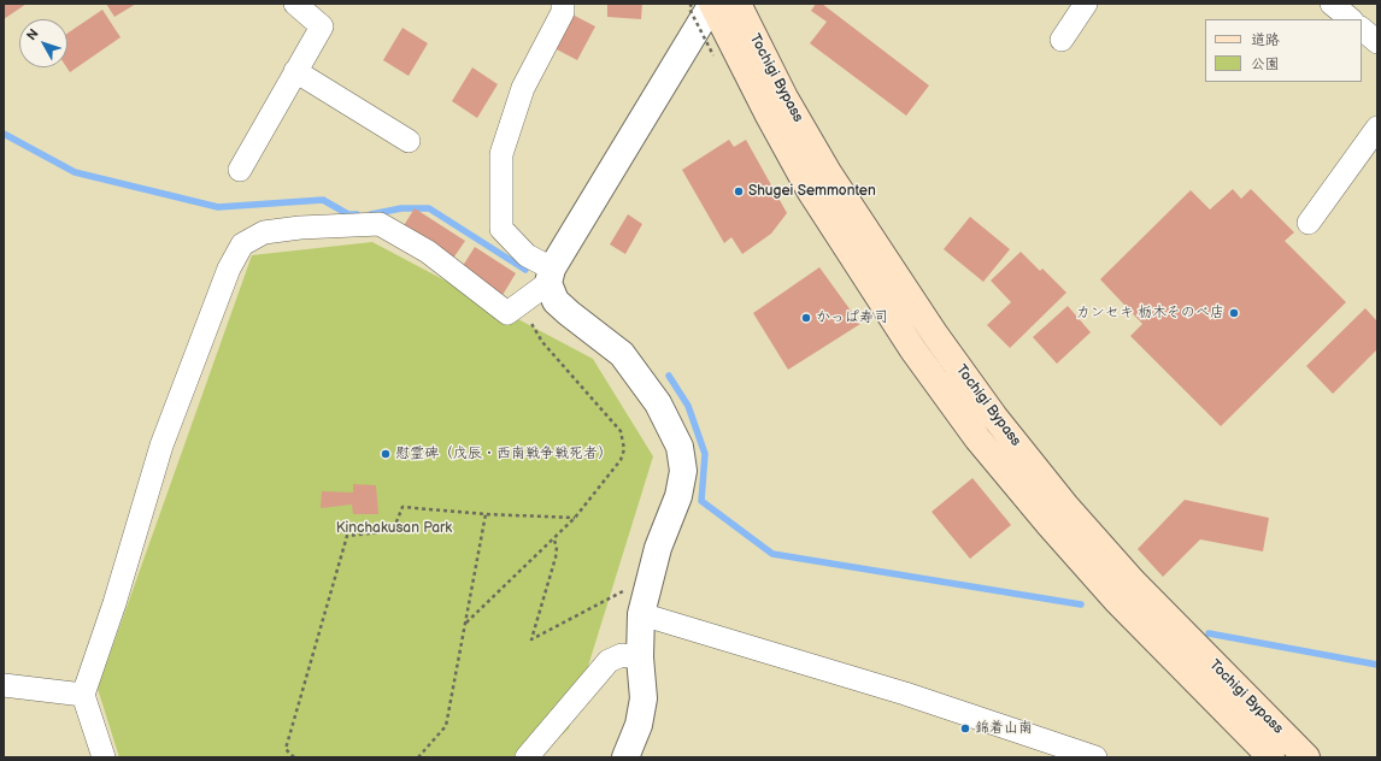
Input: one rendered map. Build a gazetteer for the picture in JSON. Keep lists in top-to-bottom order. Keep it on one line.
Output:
{"streets":{"main road":["Tochigi Bypass"]},"parks":["Kinchakusan Park"],"places":["Shugei Semmonten","カンセキ 栃木そのべ店","かっぱ寿司","慰霊碑（戊辰・西南戦争戦死者）","錦着山南"],"legend":["道路","公園"],"north":"top left"}
